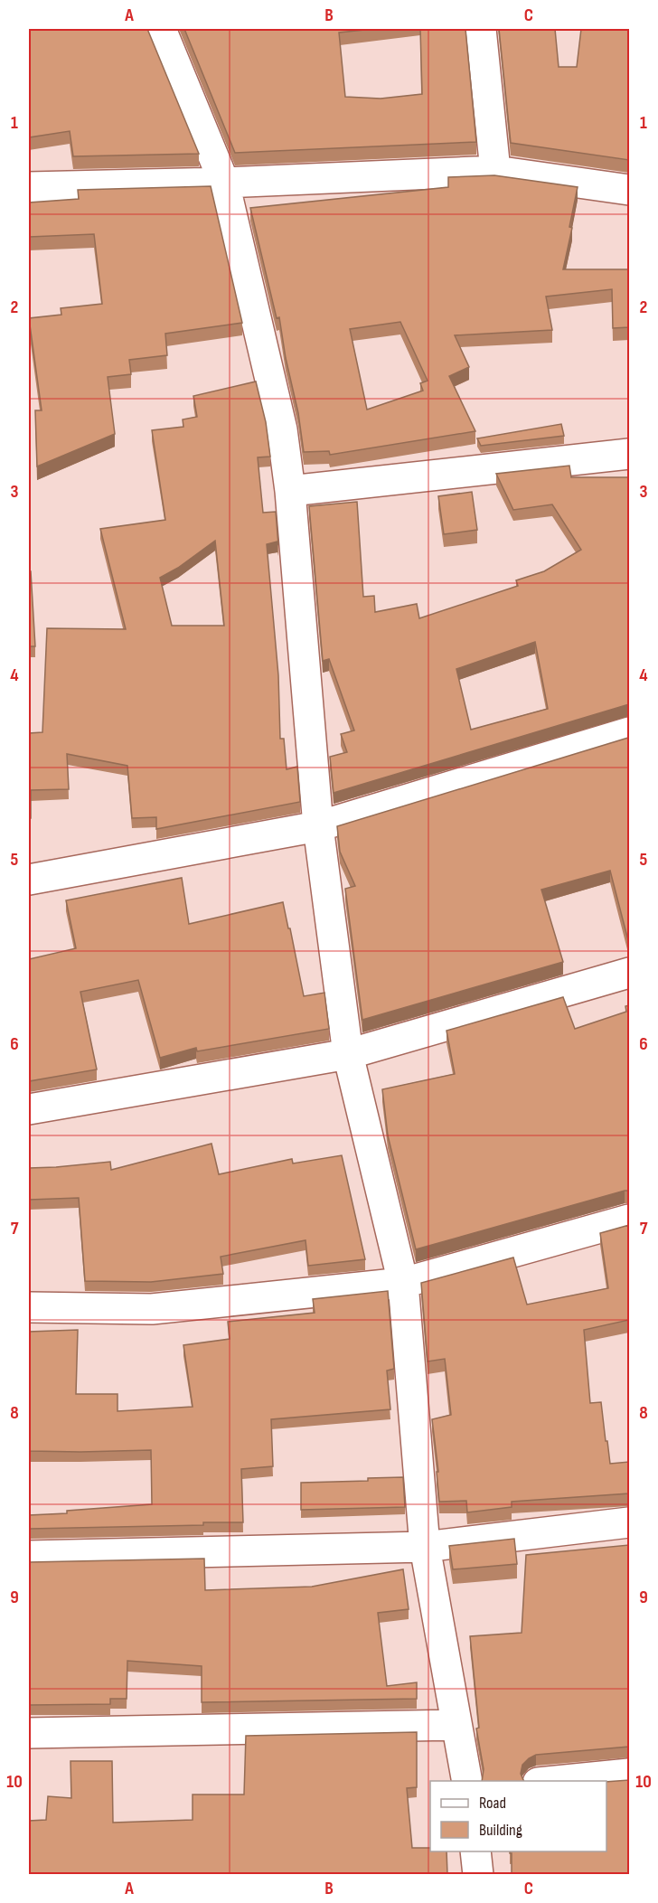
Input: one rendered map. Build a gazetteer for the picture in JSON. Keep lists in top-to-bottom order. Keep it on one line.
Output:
{"legend":["Road","Building"],"grid":{"columns":["A","B","C"],"rows":["1","2","3","4","5","6","7","8","9","10"]}}
